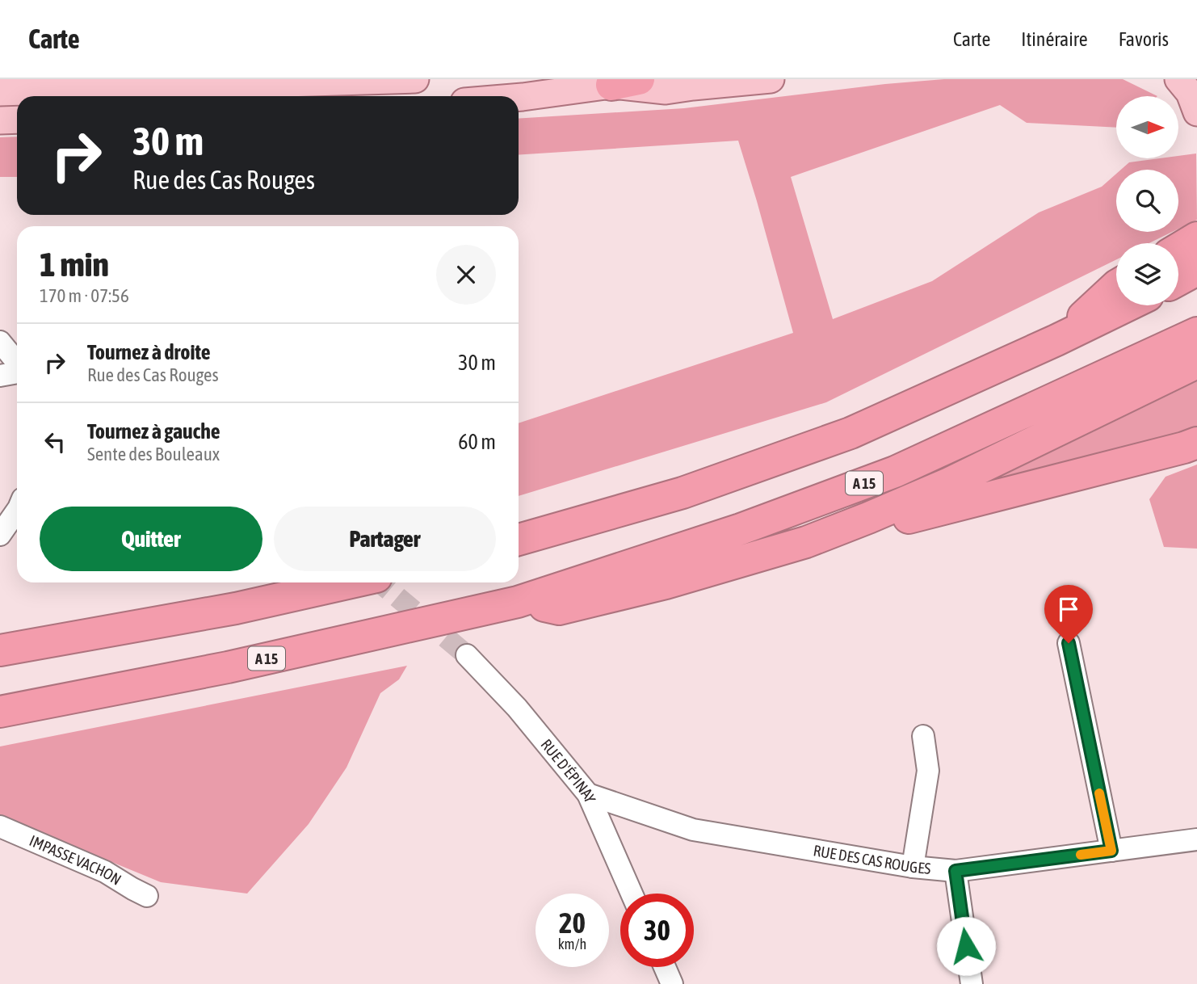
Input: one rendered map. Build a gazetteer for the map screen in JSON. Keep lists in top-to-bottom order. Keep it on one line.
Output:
{"streets":{"highway":["A 15"],"street":["RUE D'ÉPINAY","RUE DES CAS ROUGES","IMPASSE VACHON"]},"crossings":[["RUE D'ÉPINAY","RUE DES CAS ROUGES"]],"north":"right","page":{"header":"Carte","nav":["Carte","Itinéraire","Favoris"],"turn":["30 m","Rue des Cas Rouges"],"heading":["1 min","170 m · 07:56"],"list":[{"name":"Tournez à droite","note":"Rue des Cas Rouges","value":"30 m"},{"name":"Tournez à gauche","note":"Sente des Bouleaux","value":"60 m"}],"buttons":["Quitter","Partager"],"speed":"20 km/h","limit":"30"}}
